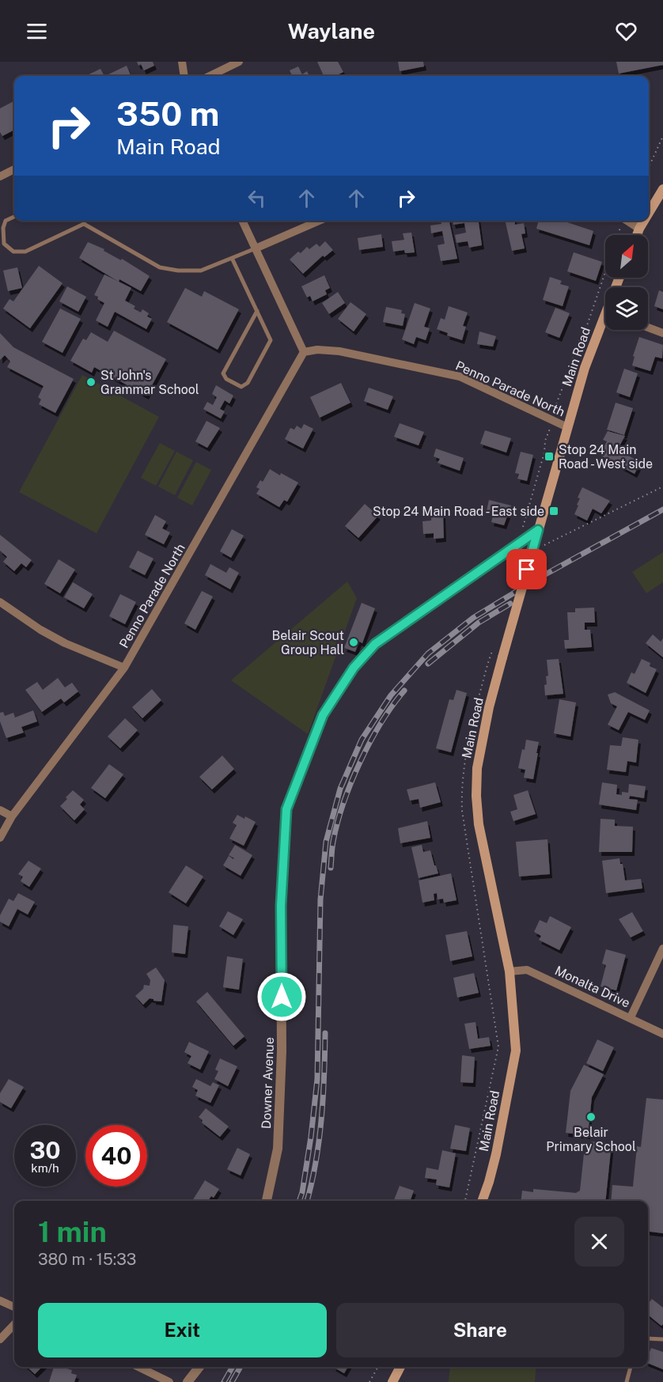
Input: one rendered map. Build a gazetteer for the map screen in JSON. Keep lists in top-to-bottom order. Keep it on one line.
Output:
{"streets":{"main road":["Main Road"],"street":["Penno Parade North","Monalta Drive","Downer Avenue"]},"crossings":[["Main Road","Penno Parade North"],["Main Road","Monalta Drive"],["Main Road","Downer Avenue"]],"places":{"other":["St John's Grammar School","Belair Scout Group Hall","Belair Primary School"],"transit":["Stop 24 Main Road - West side","Stop 24 Main Road - East side"]},"north":"top right","page":{"header":"Waylane","turn":["350 m","Main Road"],"speed":"30 km/h","limit":"40","heading":["1 min","380 m · 15:33"],"buttons":["Exit","Share"]}}
